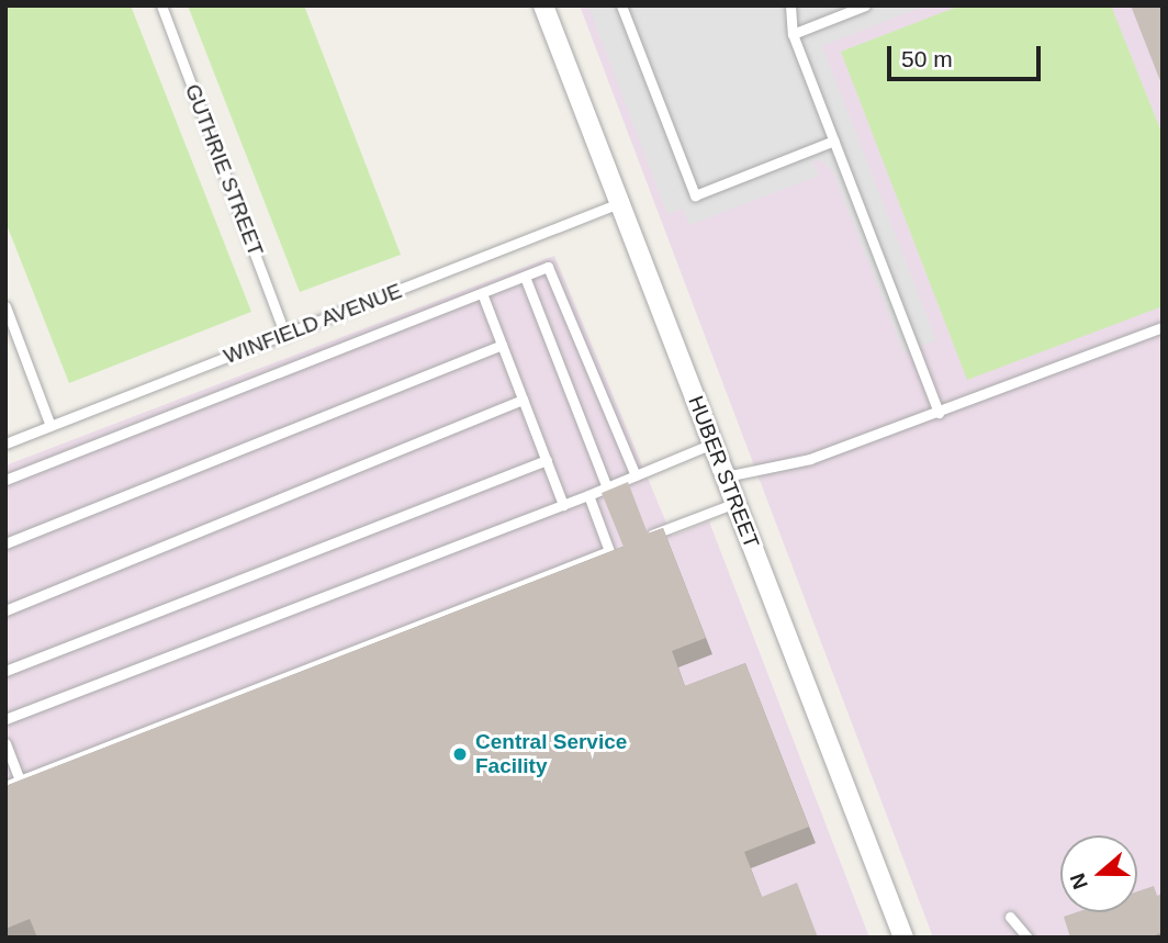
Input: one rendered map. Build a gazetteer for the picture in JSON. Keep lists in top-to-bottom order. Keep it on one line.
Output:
{"streets":{"street":["HUBER STREET"],"lane":["GUTHRIE STREET","WINFIELD AVENUE"]},"crossings":[["GUTHRIE STREET","WINFIELD AVENUE"],["WINFIELD AVENUE","HUBER STREET"]],"places":["Central Service Facility"],"scale_bar":"50 m","north":"left"}
